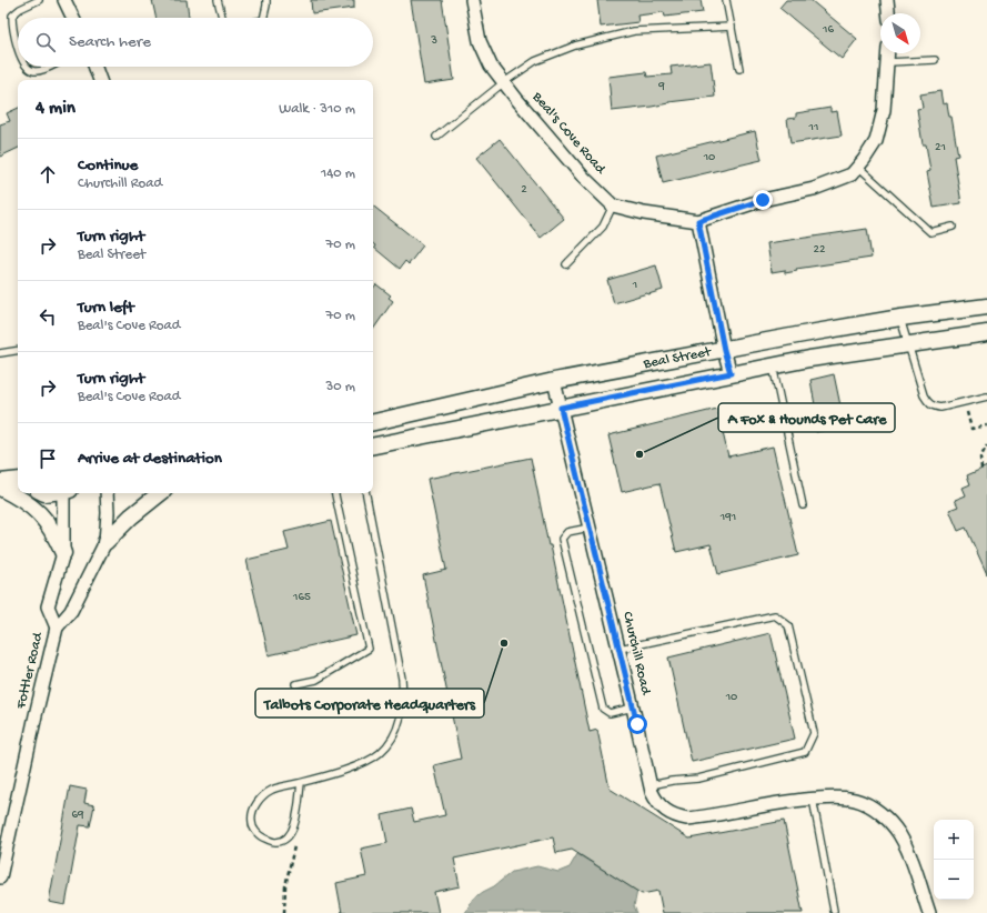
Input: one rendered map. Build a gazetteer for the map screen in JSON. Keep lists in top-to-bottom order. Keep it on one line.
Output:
{"streets":{"street":["Beal's Cove Road","Beal Street","Churchill Road","Fottler Road"]},"crossings":[["Beal Street","Churchill Road"]],"places":["A Fox & Hounds Pet Care","Talbots Corporate Headquarters"],"house_numbers":["16","3","9","11","21","10","2","22","1","191","165","10","69"],"north":"bottom right","page":{"search":"Search here","heading":["4 min","Walk · 310 m"],"list":[["Continue","Churchill Road","140 m"],["Turn right","Beal Street","70 m"],["Turn left","Beal's Cove Road","70 m"],["Turn right","Beal's Cove Road","30 m"],"Arrive at destination"],"map_buttons":["+","−"]}}
